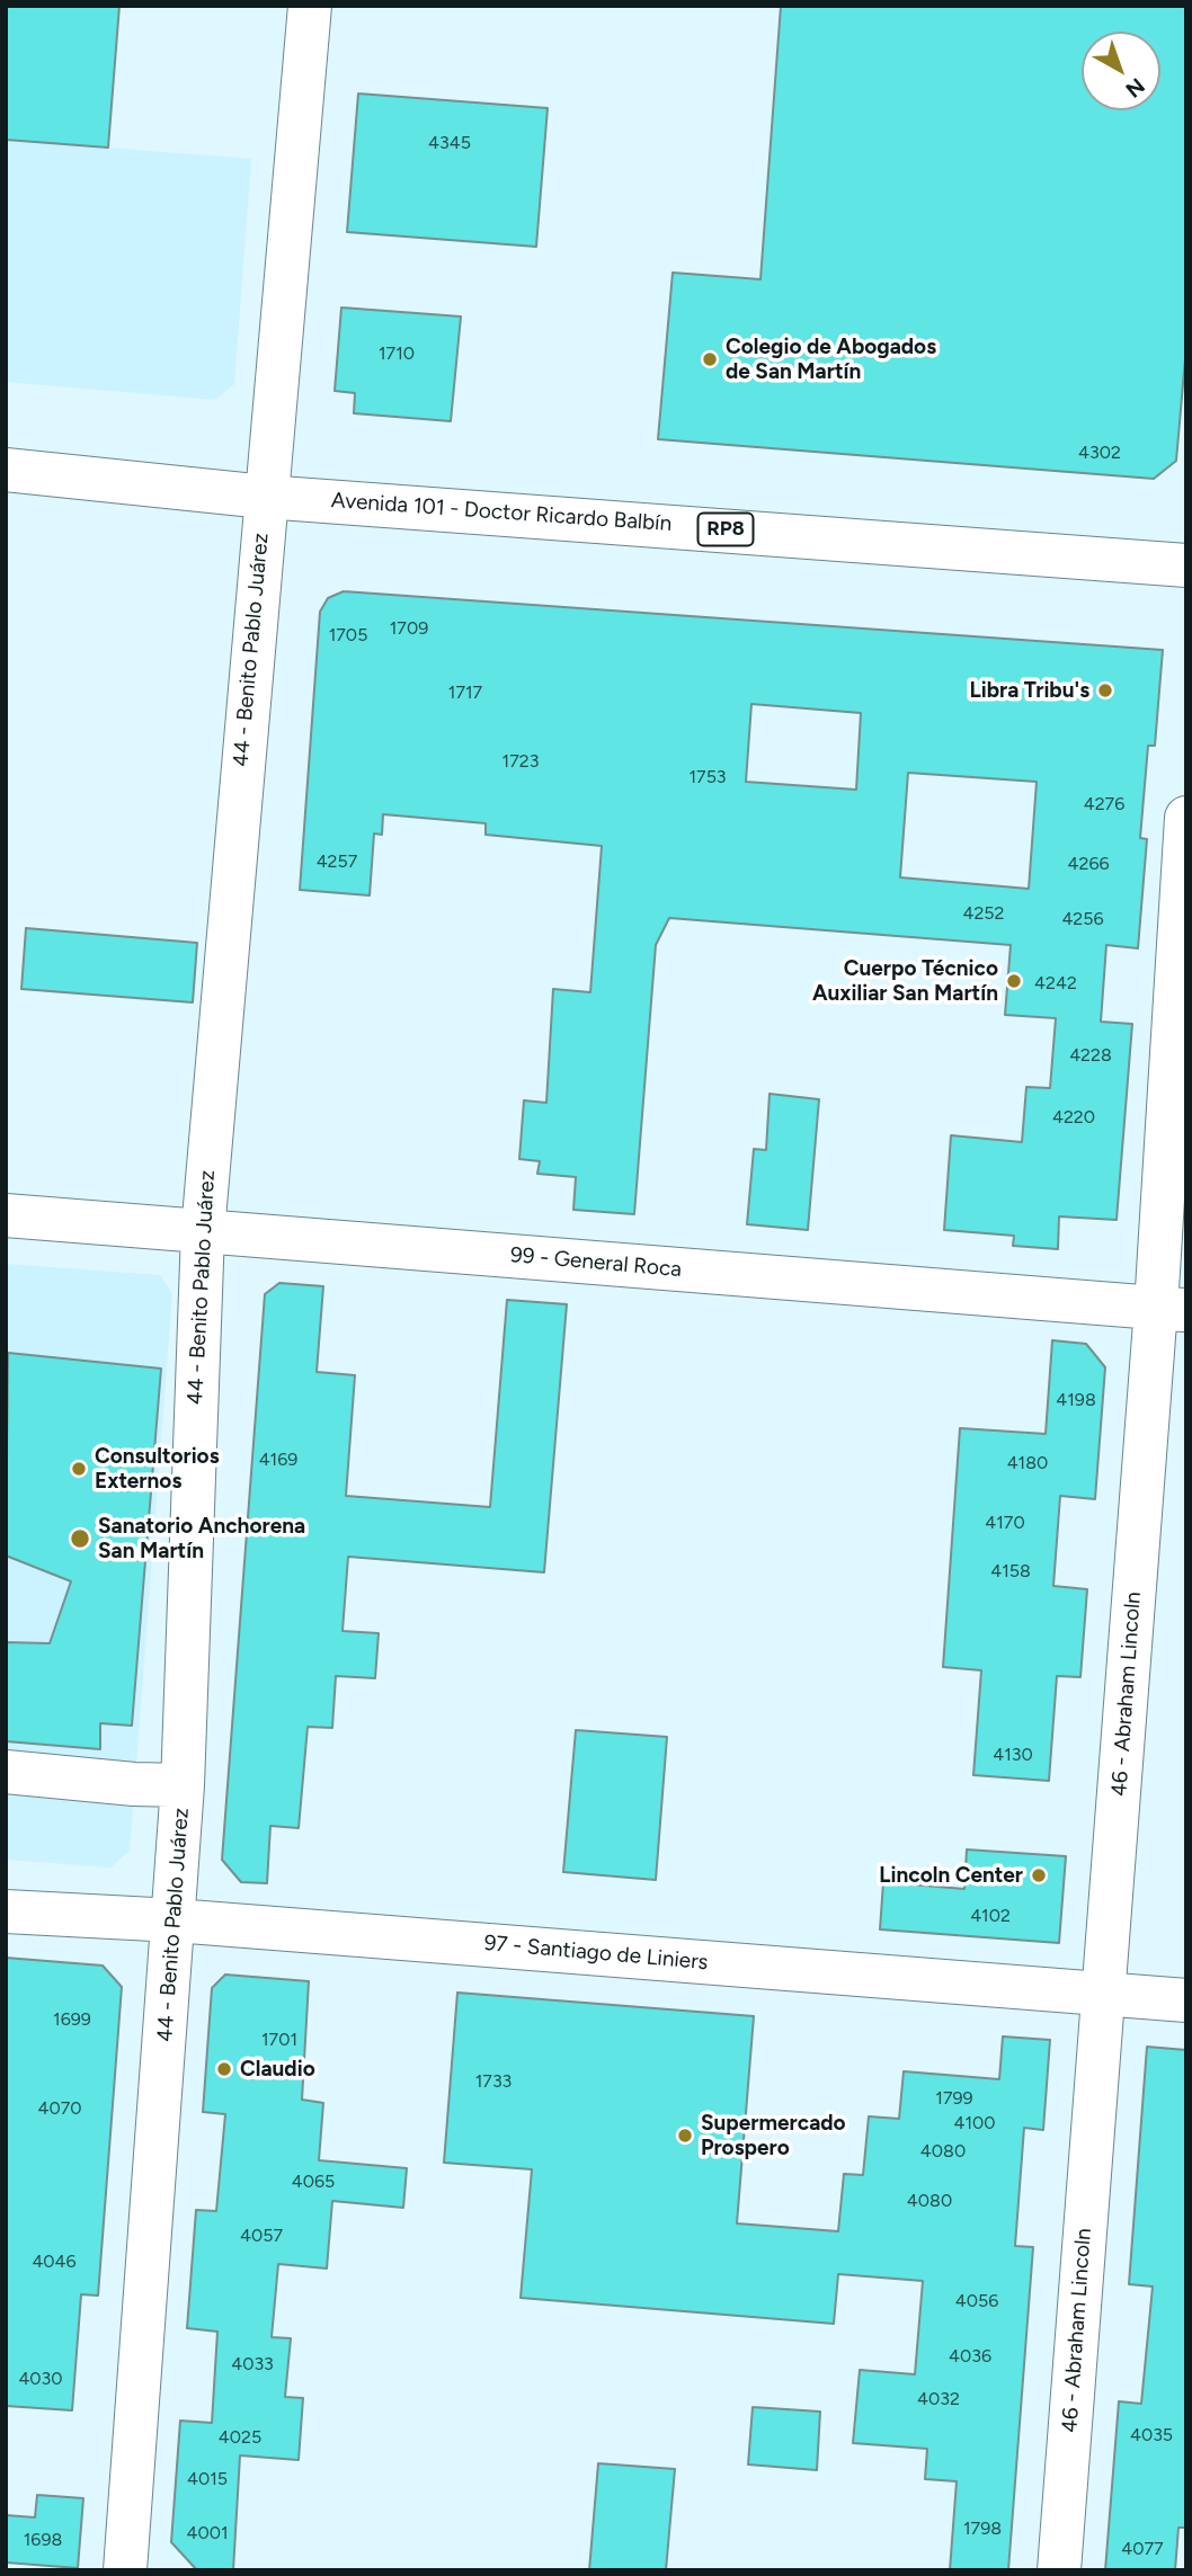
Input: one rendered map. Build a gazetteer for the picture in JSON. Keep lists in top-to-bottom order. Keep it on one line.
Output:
{"streets":{"street":["Avenida 101 - Doctor Ricardo Balbín","RP8","44 - Benito Pablo Juárez","99 - General Roca","46 - Abraham Lincoln","97 - Santiago de Liniers"]},"crossings":[["Avenida 101 - Doctor Ricardo Balbín","44 - Benito Pablo Juárez"],["44 - Benito Pablo Juárez","99 - General Roca"],["44 - Benito Pablo Juárez","97 - Santiago de Liniers"],["99 - General Roca","46 - Abraham Lincoln"],["46 - Abraham Lincoln","97 - Santiago de Liniers"]],"places":["Colegio de Abogados de San Martín","Libra Tribu's","Cuerpo Técnico Auxiliar San Martín","Consultorios Externos","Sanatorio Anchorena San Martín","Lincoln Center","Claudio","Supermercado Prospero"],"house_numbers":["4345","1710","4302","1709","1705","1717","1723","1753","4276","4257","4266","4252","4256","4242","4228","4220","4198","4169","4180","4170","4158","4130","4102","1699","1701","1733","1799","4070","4100","4080","4065","4080","4057","4046","4056","4036","4033","4030","4032","4035","4025","4015","1798","4001","1698","4077"],"north":"bottom right"}
